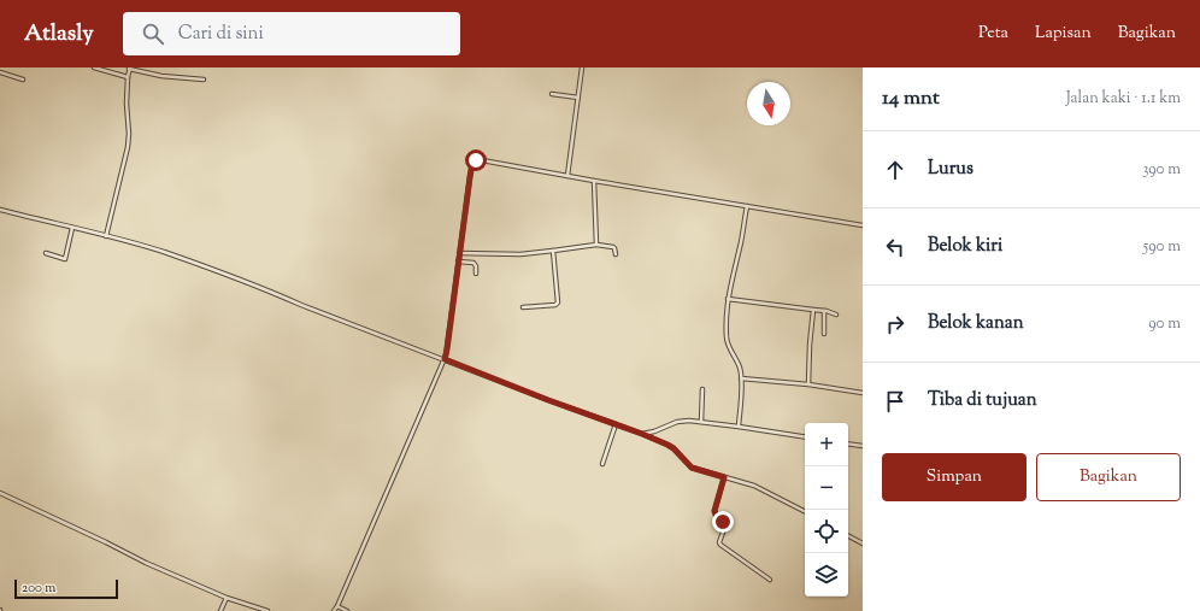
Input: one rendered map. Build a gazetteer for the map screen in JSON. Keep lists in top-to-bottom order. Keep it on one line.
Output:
{"scale_bar":"200 m","north":"bottom","page":{"header":"Atlasly","search":"Cari di sini","nav":["Peta","Lapisan","Bagikan"],"heading":["14 mnt","Jalan kaki · 1.1 km"],"list":[["Lurus","390 m"],["Belok kiri","590 m"],["Belok kanan","90 m"],"Tiba di tujuan"],"map_buttons":["+","−"],"buttons":["Simpan","Bagikan"],"scale":"200 m"}}
